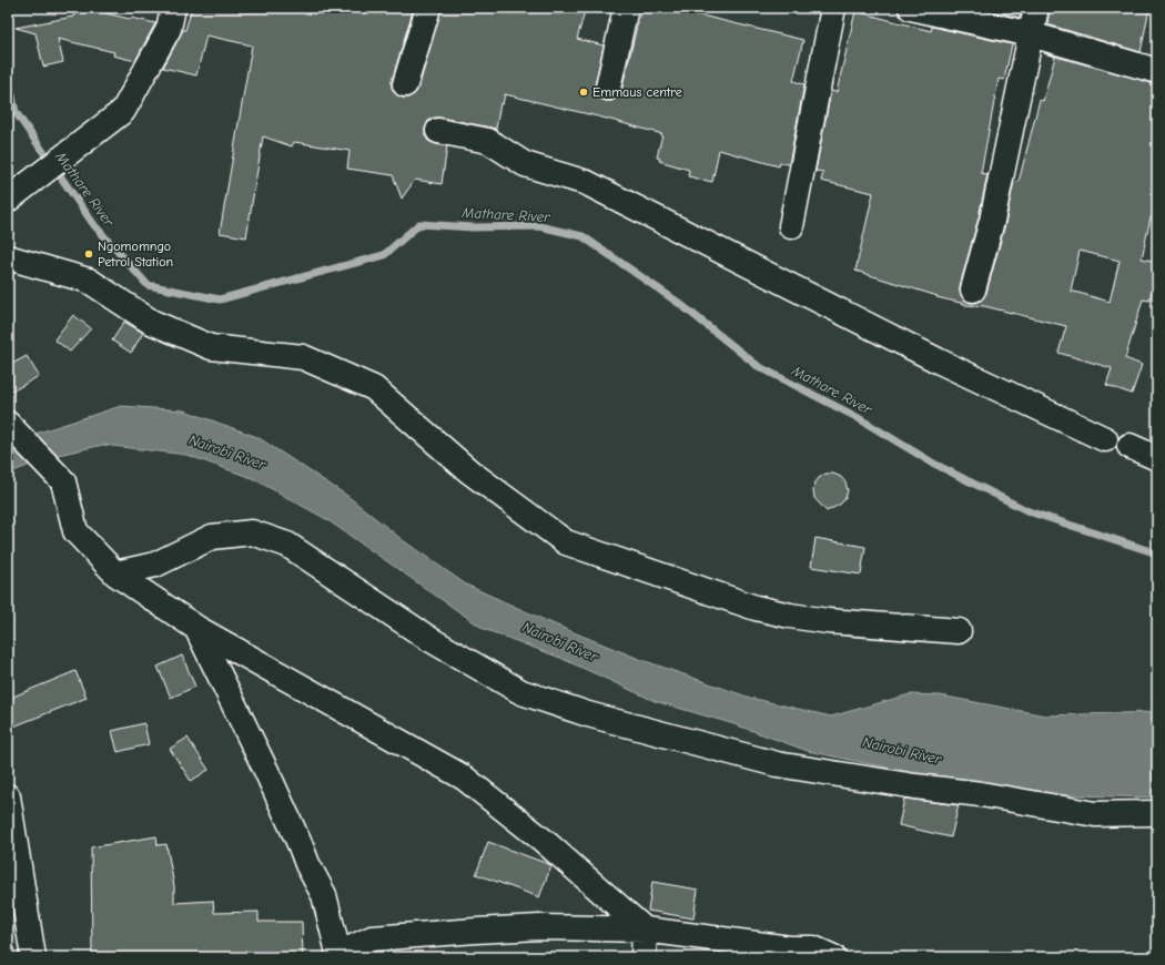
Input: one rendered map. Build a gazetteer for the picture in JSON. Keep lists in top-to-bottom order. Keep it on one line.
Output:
{"water":["Mathare River","Nairobi River"],"places":["Emmaus centre","Ngomomngo Petrol Station"]}
